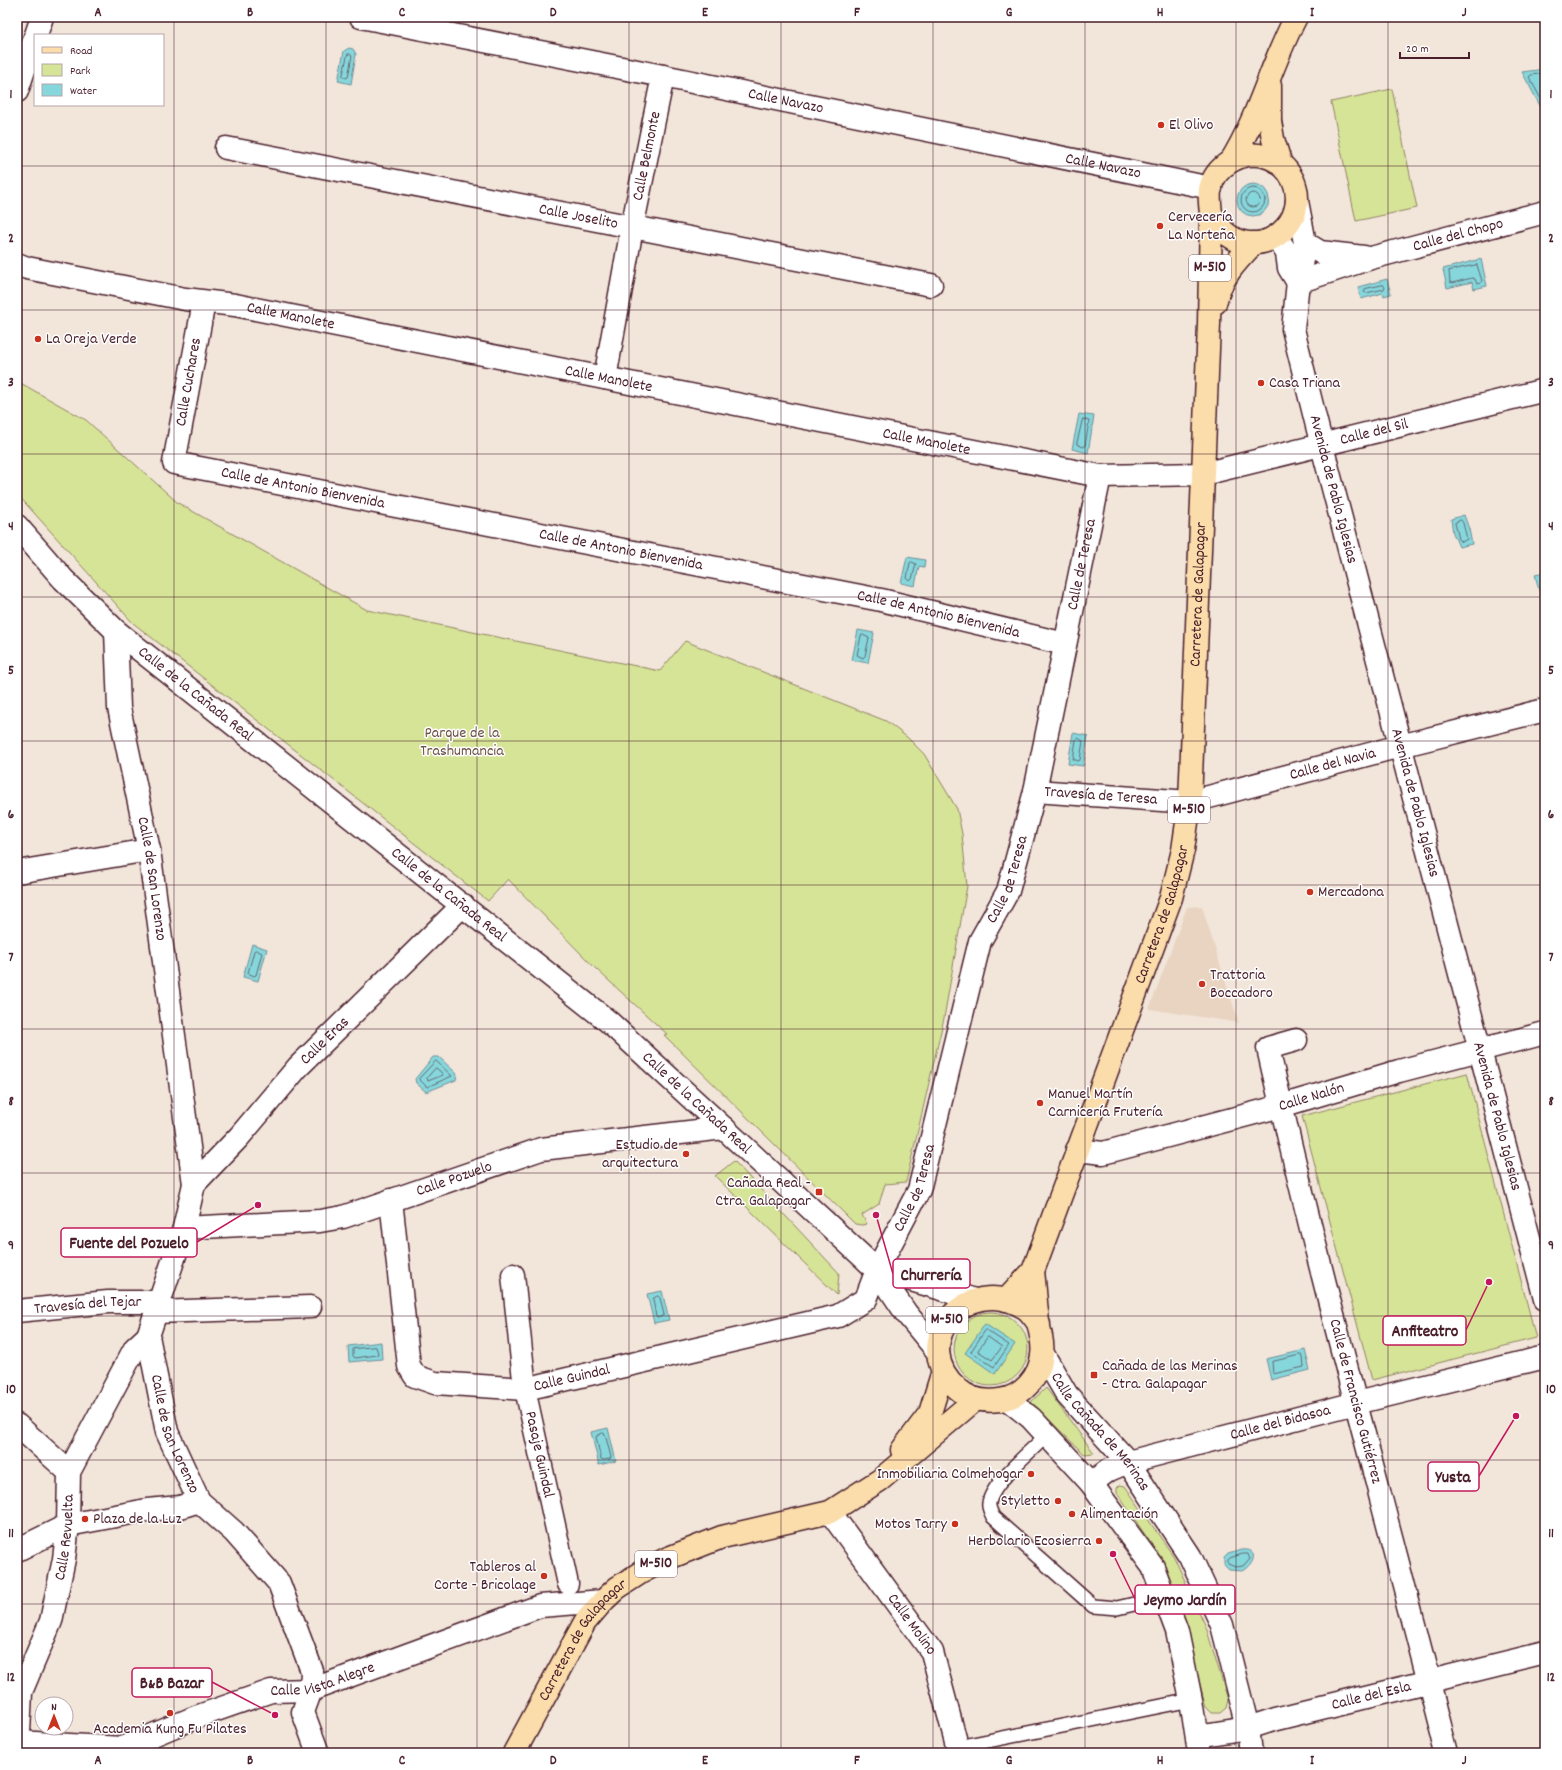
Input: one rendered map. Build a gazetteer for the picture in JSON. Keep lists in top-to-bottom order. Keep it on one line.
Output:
{"streets":{"main road":["M-510","Carretera de Galapagar"],"street":["Calle Navazo","Calle Belmonte","Calle Joselito","Calle del Chopo","Calle Manolete","Calle Cuchares","Calle del Sil","Calle de Antonio Bienvenida","Avenida de Pablo Iglesias","Calle de Teresa","Calle de la Cañada Real","Calle del Navia","Travesía de Teresa","Calle de San Lorenzo","Calle Eras","Calle Nalón","Calle Pozuelo","Travesía del Tejar","Calle Guindal","Calle de Francisco Gutiérrez","Calle del Bidasoa","Calle Cañada de Merinas","Pasaje Guindal","Calle Revuelta","Calle Molino","Calle Vista Alegre","Calle del Esla"]},"crossings":[["Calle Navazo","Calle Belmonte"],["Calle Navazo","M-510"],["Calle Belmonte","Calle Joselito"],["Calle Belmonte","Calle Manolete"],["Calle del Chopo","Avenida de Pablo Iglesias"],["M-510","Carretera de Galapagar"],["M-510","Calle de la Cañada Real"],["M-510","Calle Cañada de Merinas"],["Calle Manolete","Calle Cuchares"],["Calle Manolete","Calle del Sil"],["Calle Manolete","Calle de Teresa"],["Calle Manolete","Carretera de Galapagar"],["Calle Cuchares","Calle de Antonio Bienvenida"],["Calle del Sil","Avenida de Pablo Iglesias"],["Calle del Sil","Carretera de Galapagar"],["Calle de Antonio Bienvenida","Calle de Teresa"],["Avenida de Pablo Iglesias","Calle del Navia"],["Avenida de Pablo Iglesias","Calle Nalón"],["Calle de Teresa","Calle de la Cañada Real"],["Calle de Teresa","Travesía de Teresa"],["Calle de Teresa","Calle Guindal"],["Carretera de Galapagar","Calle del Navia"],["Carretera de Galapagar","Travesía de Teresa"],["Carretera de Galapagar","Calle Nalón"],["Carretera de Galapagar","Calle Molino"],["Carretera de Galapagar","Calle Vista Alegre"],["Calle de la Cañada Real","Calle de San Lorenzo"],["Calle de la Cañada Real","Calle Eras"],["Calle de la Cañada Real","Calle Pozuelo"],["Calle de la Cañada Real","Calle Guindal"],["Calle de la Cañada Real","Calle Cañada de Merinas"],["Calle del Navia","Travesía de Teresa"],["Calle de San Lorenzo","Calle Eras"],["Calle de San Lorenzo","Calle Pozuelo"],["Calle de San Lorenzo","Travesía del Tejar"],["Calle de San Lorenzo","Calle Revuelta"],["Calle de San Lorenzo","Calle Vista Alegre"],["Calle Nalón","Calle de Francisco Gutiérrez"],["Calle Pozuelo","Calle Guindal"],["Calle Guindal","Pasaje Guindal"],["Calle de Francisco Gutiérrez","Calle del Bidasoa"],["Calle de Francisco Gutiérrez","Calle del Esla"],["Calle del Bidasoa","Calle Cañada de Merinas"],["Calle Cañada de Merinas","Calle del Esla"],["Calle Revuelta","Calle Vista Alegre"]],"parks":["Parque de la Trashumancia"],"places":{"other":["El Olivo","Cervecería La Norteña","La Oreja Verde","Casa Triana","Mercadona","Trattoria Boccadoro","Manuel Martín Carnicería Frutería","Estudio de arquitectura","Fuente del Pozuelo","Churrería","Anfiteatro","Yusta","Inmobiliaria Colmehogar","Styletto","Alimentación","Plaza de la Luz","Motos Tarry","Herbolario Ecosierra","Jeymo Jardín","Tableros al Corte - Bricolage","Academia Kung Fu Pilates","B&B Bazar"],"transit":["Cañada Real - Ctra. Galapagar","Cañada de las Merinas - Ctra. Galapagar"]},"legend":["Road","Park","Water"],"scale_bar":"20 m","north":"top","grid":{"columns":["A","B","C","D","E","F","G","H","I","J"],"rows":["1","2","3","4","5","6","7","8","9","10","11","12"]}}
